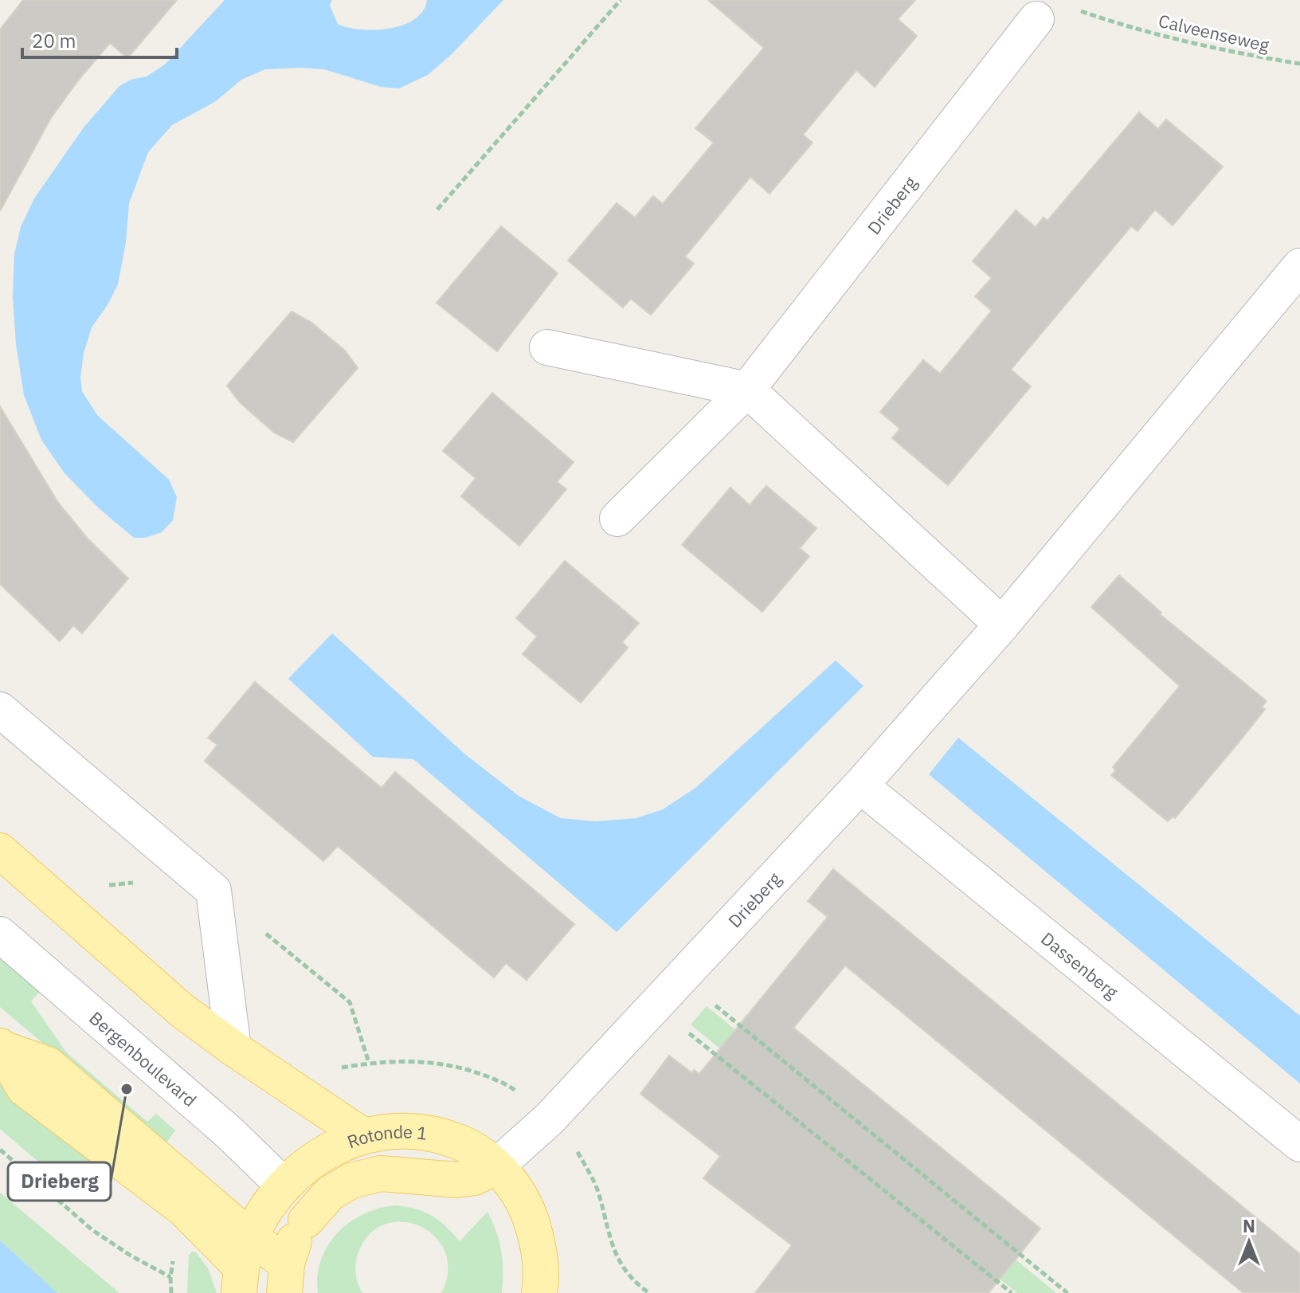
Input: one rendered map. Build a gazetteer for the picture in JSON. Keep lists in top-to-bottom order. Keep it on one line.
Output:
{"streets":{"main road":["Rotonde 1"],"street":["Drieberg","Dassenberg","Bergenboulevard"],"path":["Calveenseweg"]},"crossings":[["Drieberg","Dassenberg"],["Drieberg","Rotonde 1"],["Bergenboulevard","Rotonde 1"]],"places":["Drieberg"],"scale_bar":"20 m","north":"top"}
